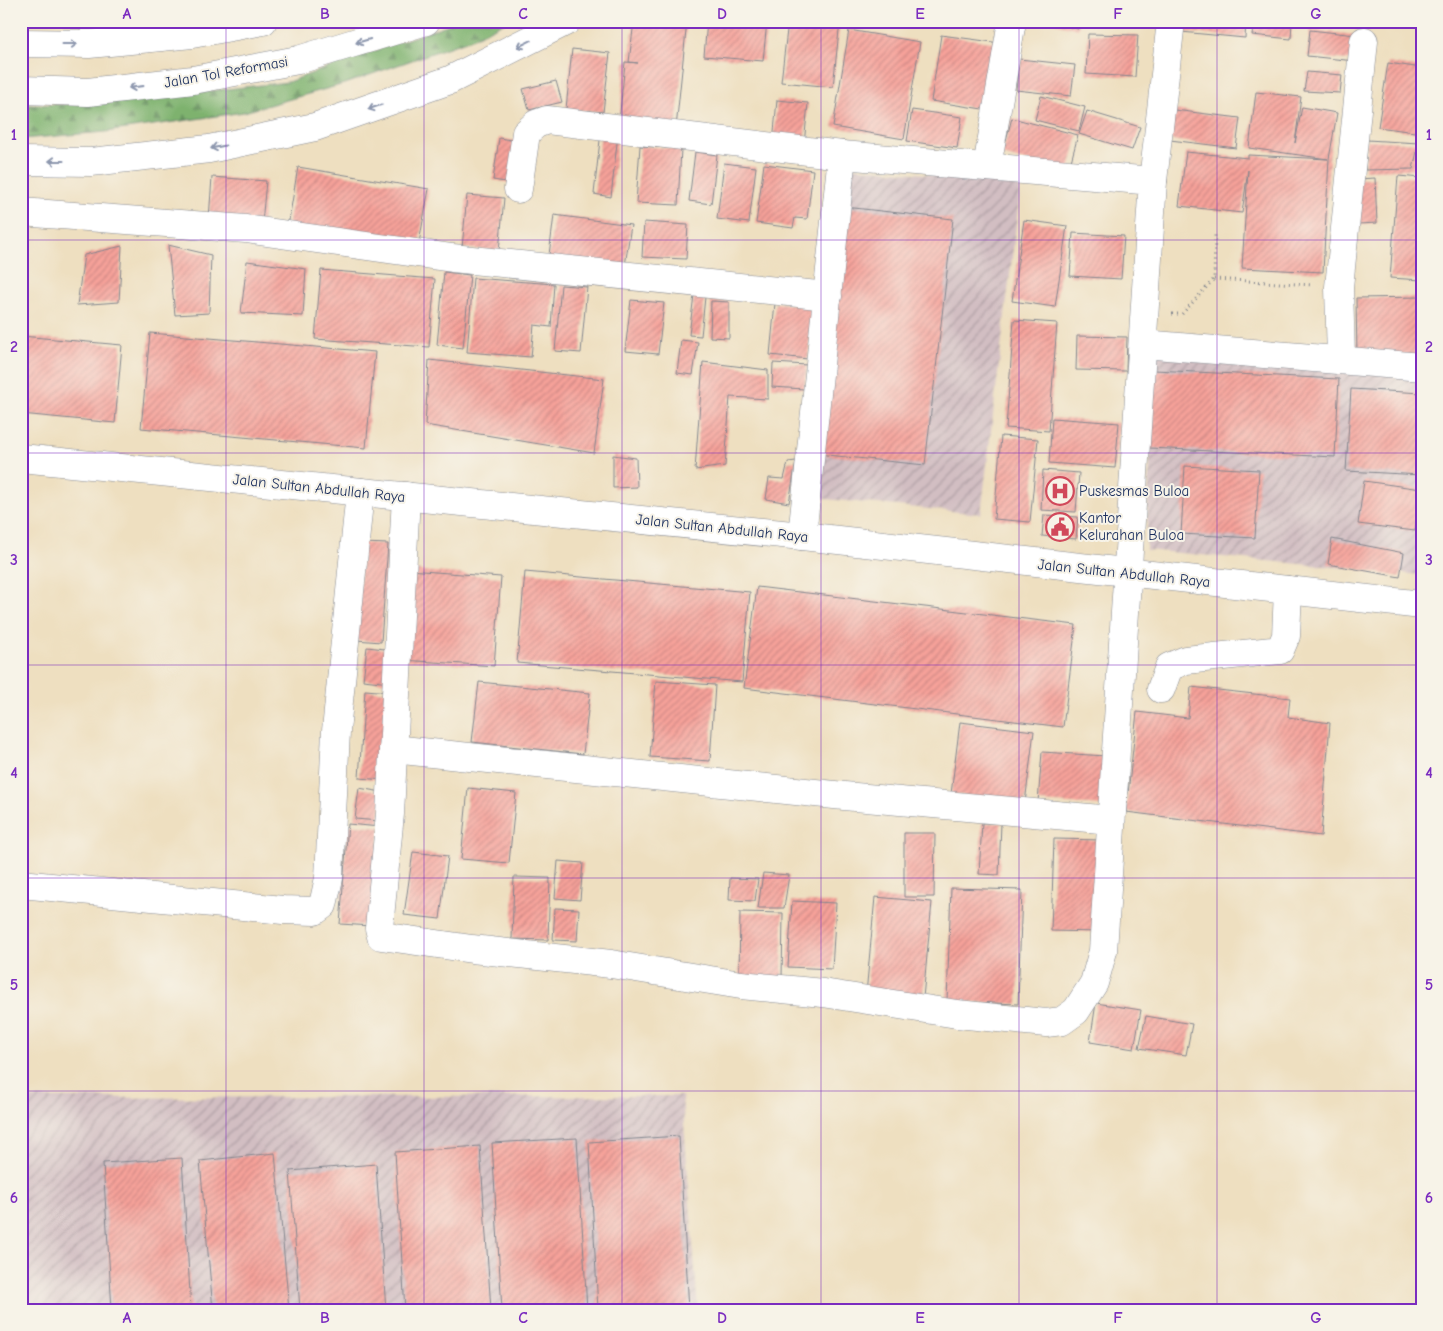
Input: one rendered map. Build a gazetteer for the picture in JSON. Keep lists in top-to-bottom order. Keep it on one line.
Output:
{"streets":{"main road":["Jalan Tol Reformasi","Jalan Sultan Abdullah Raya"]},"places":{"hospital":["Puskesmas Buloa"],"public building":["Kantor Kelurahan Buloa"]},"grid":{"columns":["A","B","C","D","E","F","G"],"rows":["1","2","3","4","5","6"]}}
